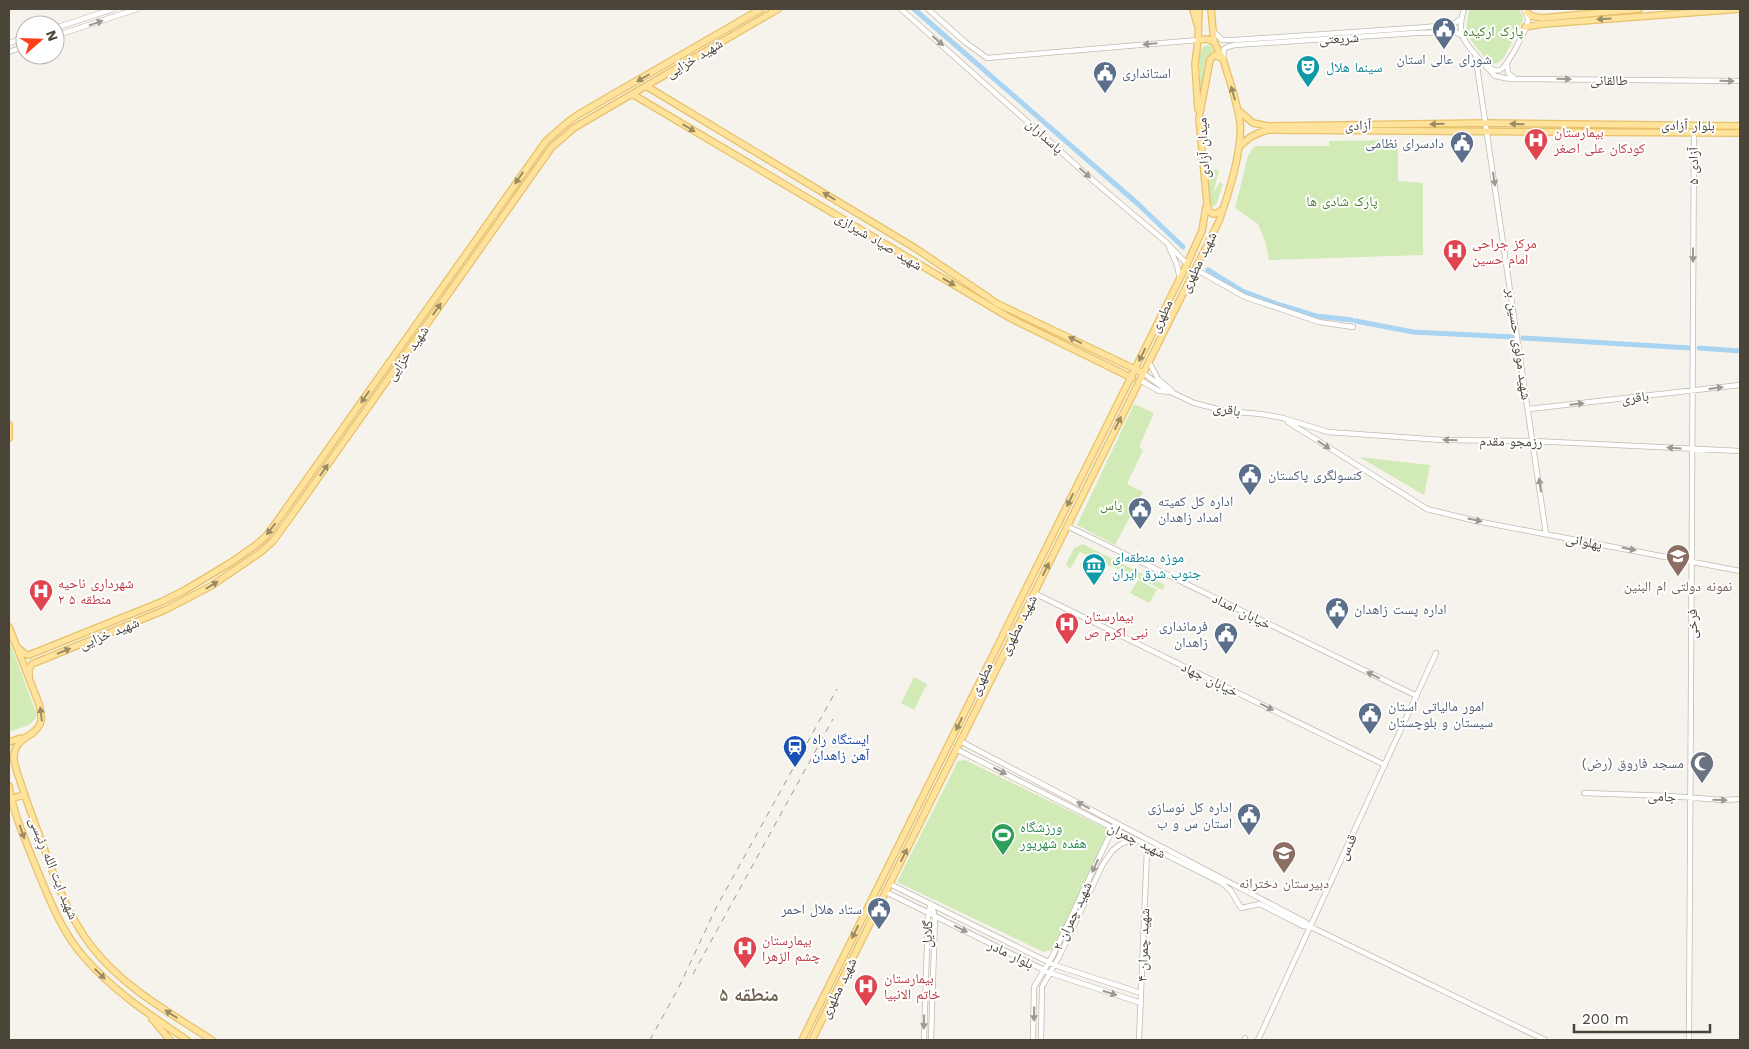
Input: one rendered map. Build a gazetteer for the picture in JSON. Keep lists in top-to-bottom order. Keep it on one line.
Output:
{"streets":{"main road":["شهید خزایی","آزادی","بلوار آزادی","میدان آزادی","شهید صیاد شیرازی","شهید مطهری","مطهری","شهید ایت الله رِئیسی"],"street":["شریعتی","طالقانی","پاسداران","آزادی ۵","شهید مولوی حسین بر","باقری","رزمجو مقدم","پهلوانی","خیابان امداد","فرخی","خیابان جهاد","جامی","شهید چمران","قدس","شهید چمران ۲","گلایل","شهید چمران ۴","بلوار مادر"]},"crossings":[["شریعتی","طالقانی"],["شریعتی","میدان آزادی"],["شهید خزایی","شهید صیاد شیرازی"],["آزادی","بلوار آزادی"],["آزادی","میدان آزادی"],["آزادی","شهید مولوی حسین بر"],["بلوار آزادی","آزادی ۵"],["بلوار آزادی","شهید مولوی حسین بر"],["پاسداران","شهید مطهری"],["پاسداران","مطهری"],["میدان آزادی","شهید مطهری"],["آزادی ۵","فرخی"],["شهید صیاد شیرازی","شهید مطهری"],["شهید صیاد شیرازی","مطهری"],["شهید صیاد شیرازی","باقری"],["شهید مطهری","مطهری"],["شهید مطهری","باقری"],["شهید مطهری","خیابان امداد"],["شهید مطهری","خیابان جهاد"],["شهید مطهری","شهید چمران"],["شهید مطهری","بلوار مادر"],["شهید مولوی حسین بر","باقری"],["شهید مولوی حسین بر","رزمجو مقدم"],["شهید مولوی حسین بر","پهلوانی"],["باقری","رزمجو مقدم"],["باقری","پهلوانی"],["باقری","فرخی"],["رزمجو مقدم","پهلوانی"],["رزمجو مقدم","فرخی"],["پهلوانی","فرخی"],["خیابان امداد","قدس"],["فرخی","جامی"],["خیابان جهاد","قدس"],["شهید چمران","قدس"],["شهید چمران","شهید چمران ۲"],["شهید چمران ۲","بلوار مادر"],["گلایل","بلوار مادر"],["شهید چمران ۴","بلوار مادر"]],"one_way":["طالقانی","پاسداران","شهید مطهری","مطهری","باقری","رزمجو مقدم","پهلوانی","خیابان امداد","خیابان جهاد"],"districts":["منطقه ۵"],"parks":["پارک ارکیده","پارک شادی ها","یاس"],"places":{"public building":["شورای عالی استان","استانداری","دادسرای نظامی","کنسولگری پاکستان","اداره کل کمیته امداد زاهدان","اداره پست زاهدان","فرمانداری زاهدان","امور مالیاتی استان سیستان و بلوچستان","اداره کل نوسازی استان س و ب","ستاد هلال احمر"],"theatre":["سینما هلال"],"hospital":["بیمارستان کودکان علی اصغر","مرکز جراحی امام حسین","شهرداری ناحیه ۲ منطقه ۵","بیمارستان نبی اکرم ص","بیمارستان چشم الزهرا","بیمارستان خاتم الانبیا"],"school or university":["نمونه دولتی ام البنین","دبیرستان دخترانه"],"museum":["موزه منطقه‌ای جنوب شرق ایران"],"station":["ایستگاه راه آهن زاهدان"],"mosque":["مسجد فاروق (رض)"],"sports":["ورزشگاه هفده شهریور"]},"scale_bar":"200 m","north":"right"}
